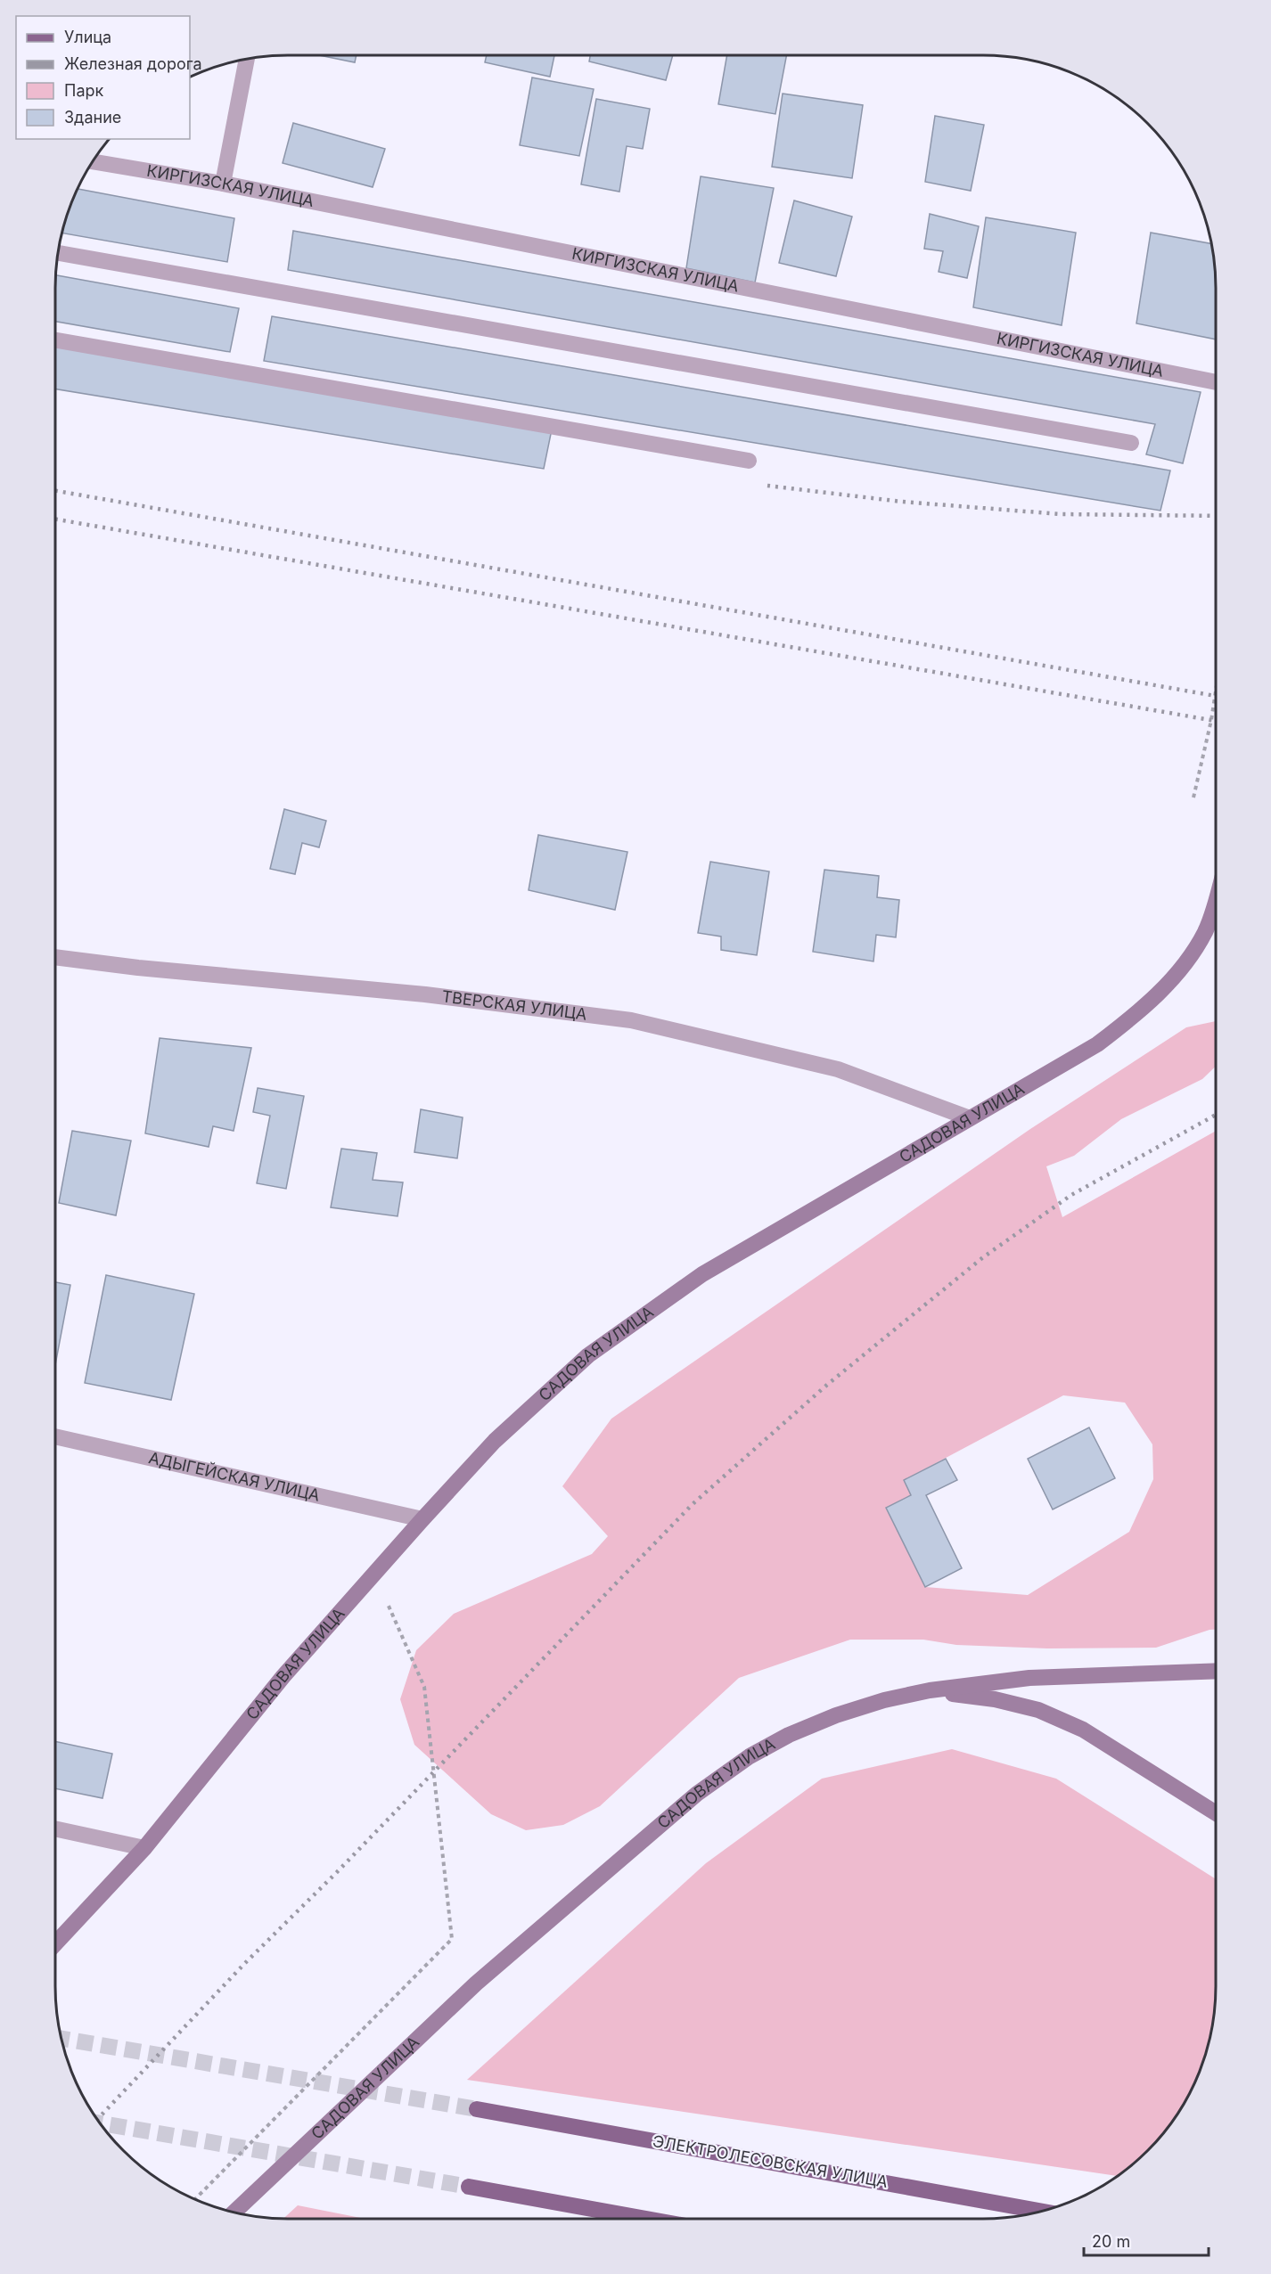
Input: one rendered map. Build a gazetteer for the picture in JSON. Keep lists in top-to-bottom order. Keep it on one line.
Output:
{"streets":{"main road":["ЭЛЕКТРОЛЕСОВСКАЯ УЛИЦА"],"street":["КИРГИЗСКАЯ УЛИЦА","ТВЕРСКАЯ УЛИЦА","САДОВАЯ УЛИЦА","АДЫГЕЙСКАЯ УЛИЦА"]},"crossings":[["ТВЕРСКАЯ УЛИЦА","САДОВАЯ УЛИЦА"],["САДОВАЯ УЛИЦА","АДЫГЕЙСКАЯ УЛИЦА"]],"legend":["Улица","Железная дорога","Парк","Здание"],"scale_bar":"20 m"}
